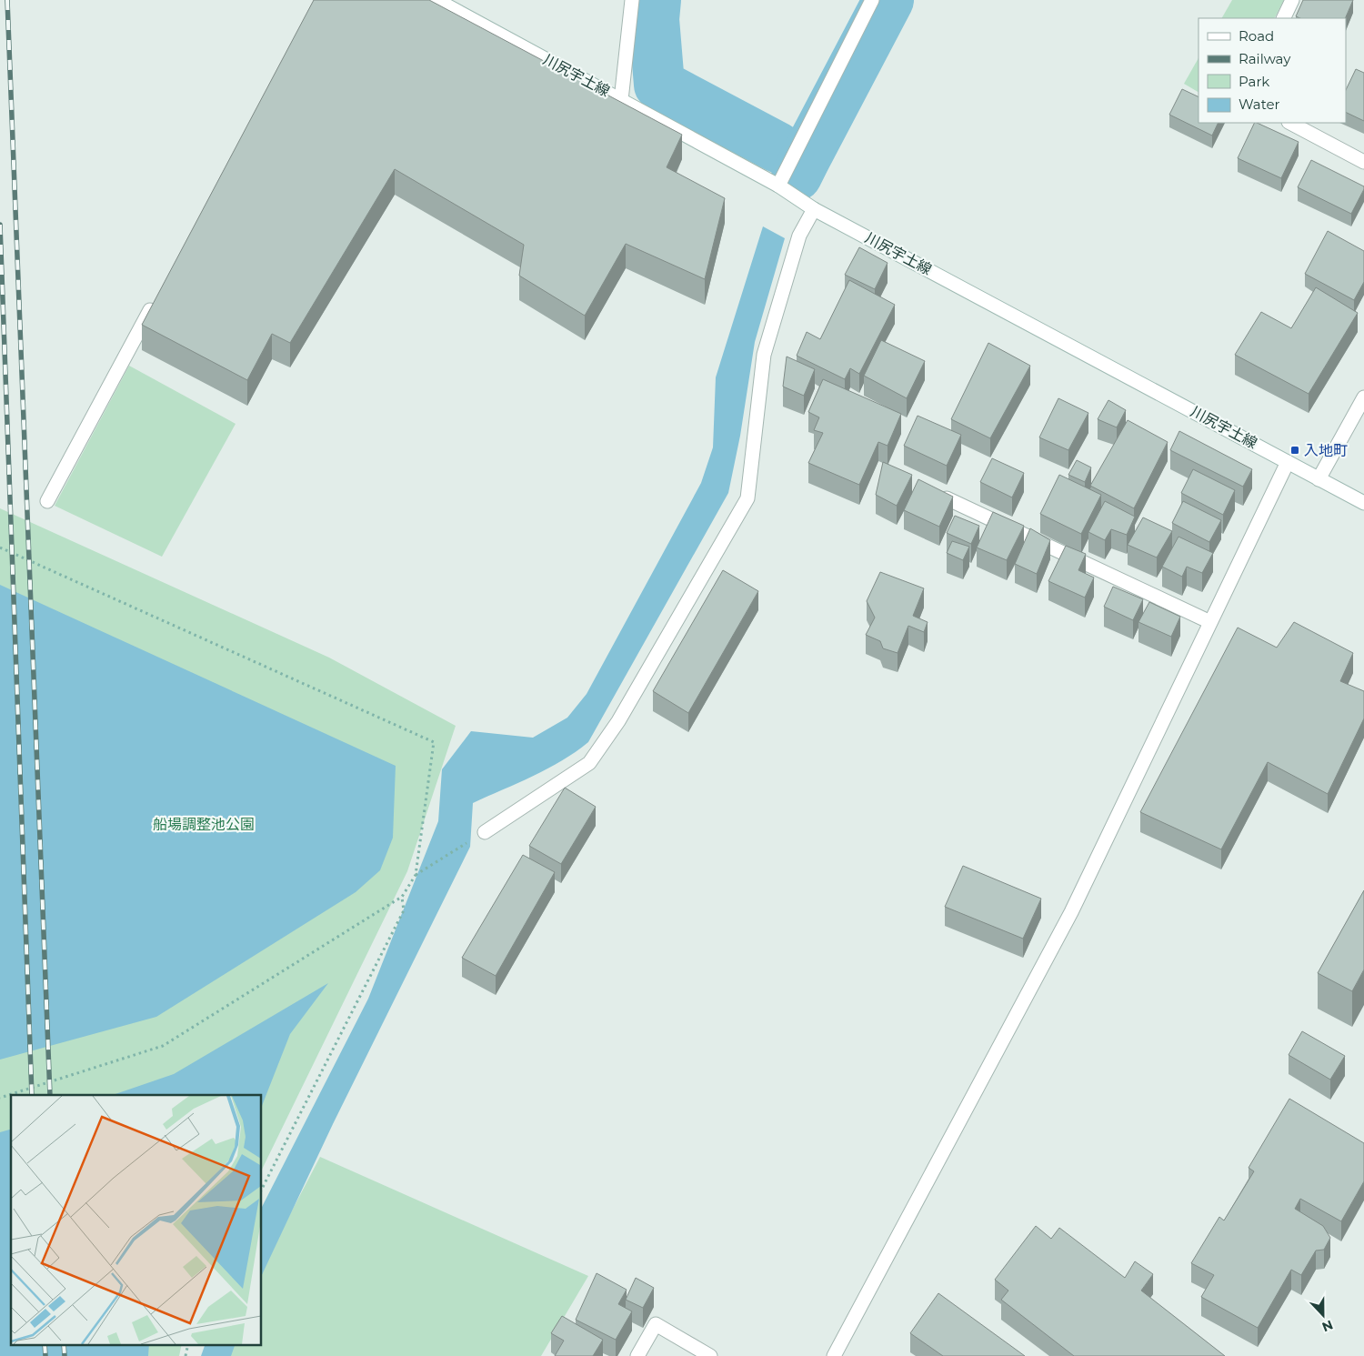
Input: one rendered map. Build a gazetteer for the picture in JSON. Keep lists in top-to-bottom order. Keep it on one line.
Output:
{"streets":{"street":["川尻宇土線"]},"parks":["船場調整池公園"],"places":{"transit":["入地町"]},"legend":["Road","Railway","Park","Water"],"north":"bottom"}
